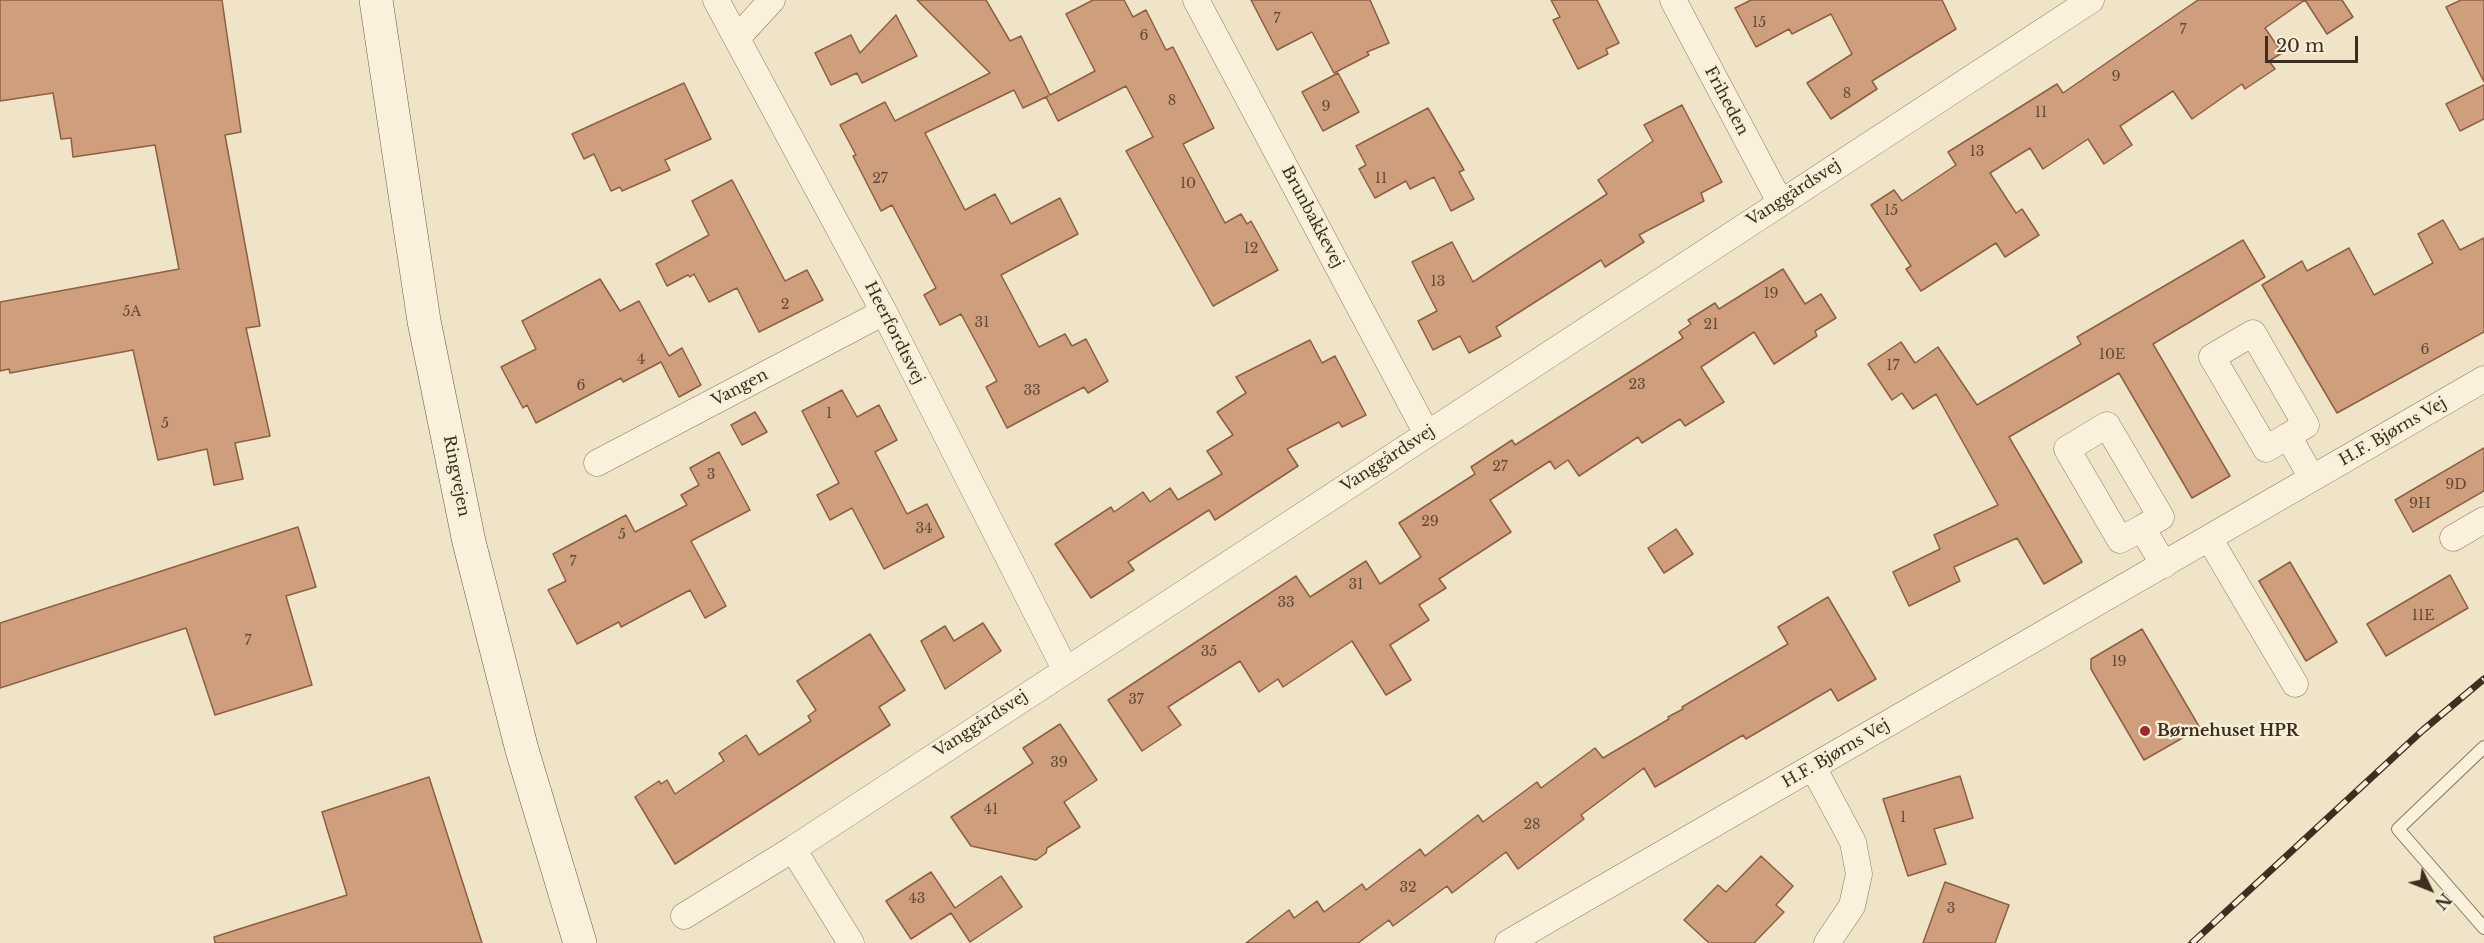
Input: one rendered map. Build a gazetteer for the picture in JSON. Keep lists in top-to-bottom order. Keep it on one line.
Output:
{"streets":{"main road":["Ringvejen"],"street":["Friheden","Vanggårdsvej","Brunbakkevej","Heerfordtsvej","Vangen","H.F. Bjørns Vej"]},"crossings":[["Friheden","Vanggårdsvej"],["Vanggårdsvej","Brunbakkevej"],["Vanggårdsvej","Heerfordtsvej"],["Heerfordtsvej","Vangen"]],"places":["Børnehuset HPR"],"house_numbers":["7","15","7","6","9","8","8","9","11","13","27","11","10","15","12","13","19","2","5A","31","21","6","10E","4","17","23","6","33","1","5","27","3","9D","9H","29","34","5","7","31","33","11E","7","35","19","37","39","41","1","28","32","43","3"],"scale_bar":"20 m","north":"bottom right"}
